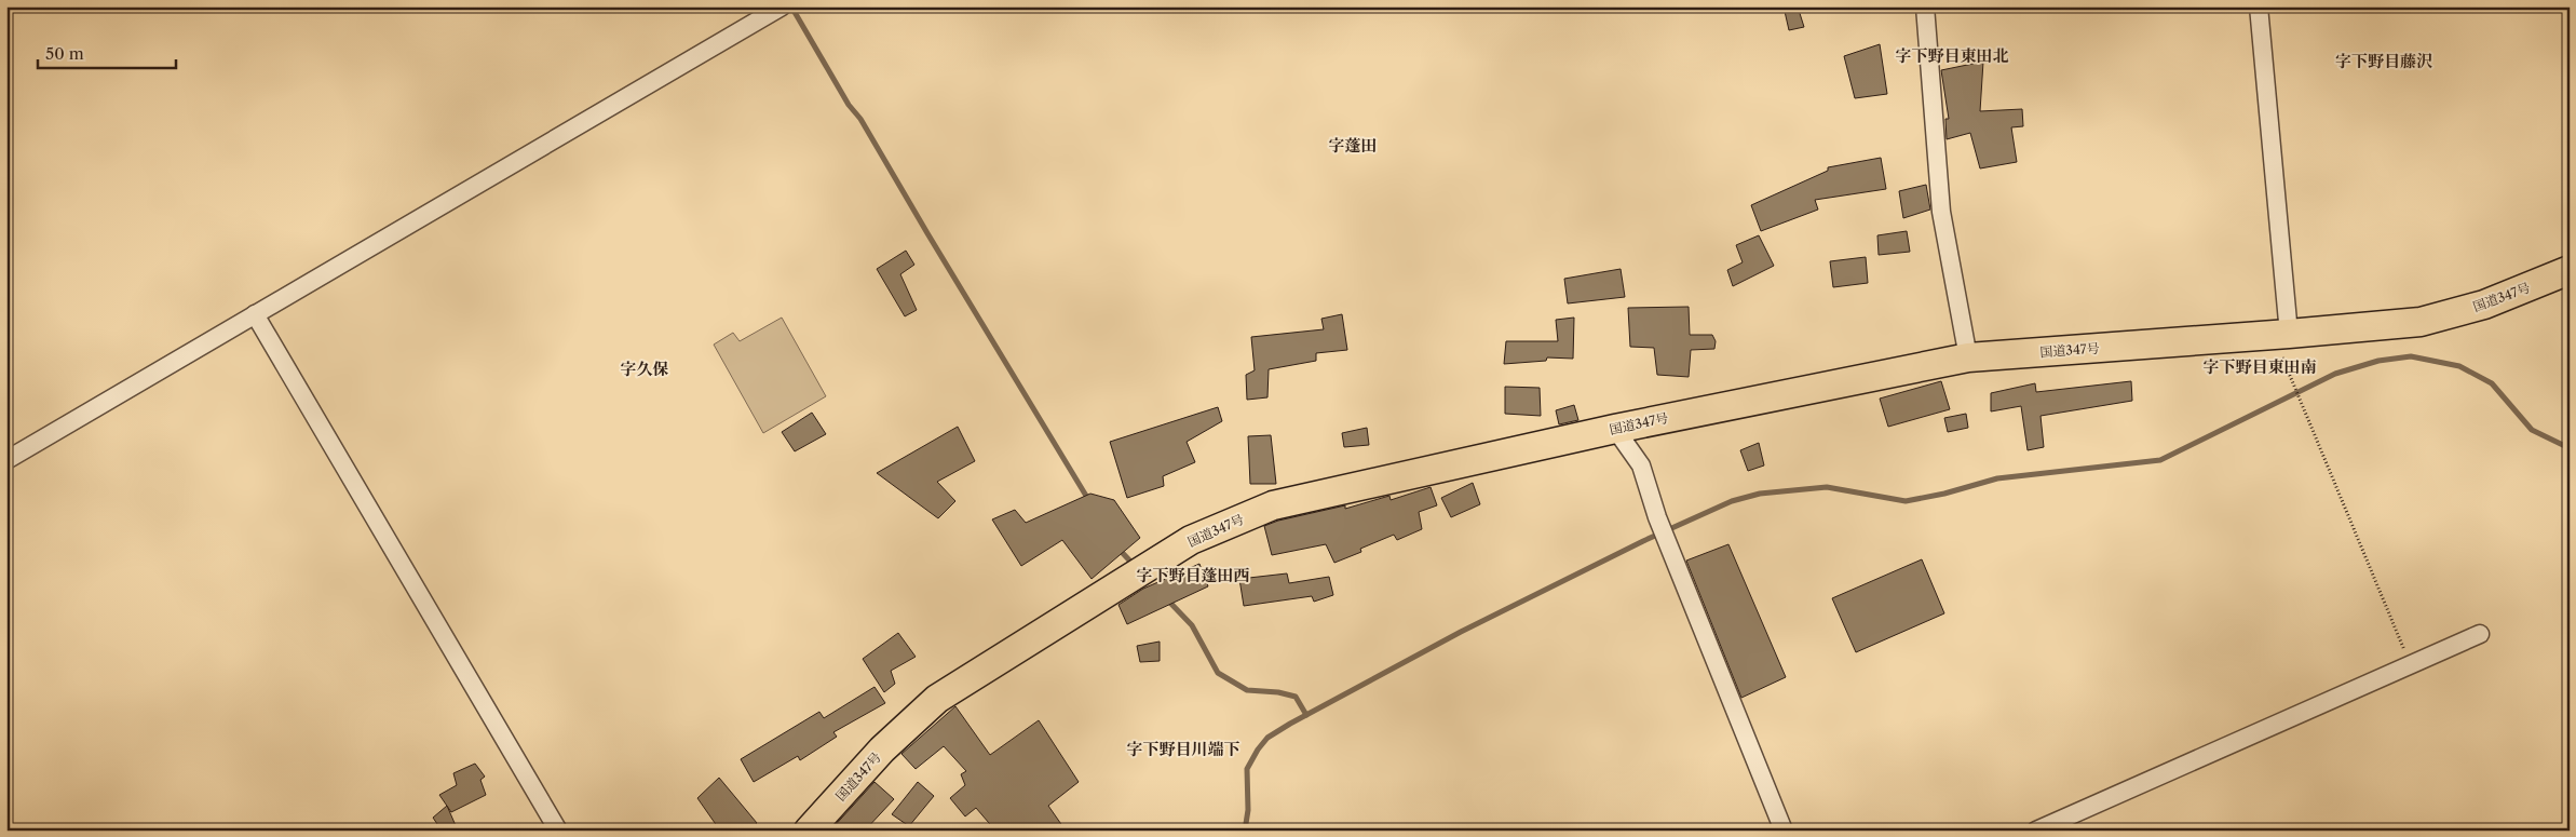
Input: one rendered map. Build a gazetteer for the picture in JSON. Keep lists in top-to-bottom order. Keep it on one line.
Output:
{"streets":{"highway":["国道347号"]},"districts":["字下野目東田北","字下野目藤沢","字蓬田","字下野目東田南","字久保","字下野目蓬田西","字下野目川端下"],"scale_bar":"50 m"}
